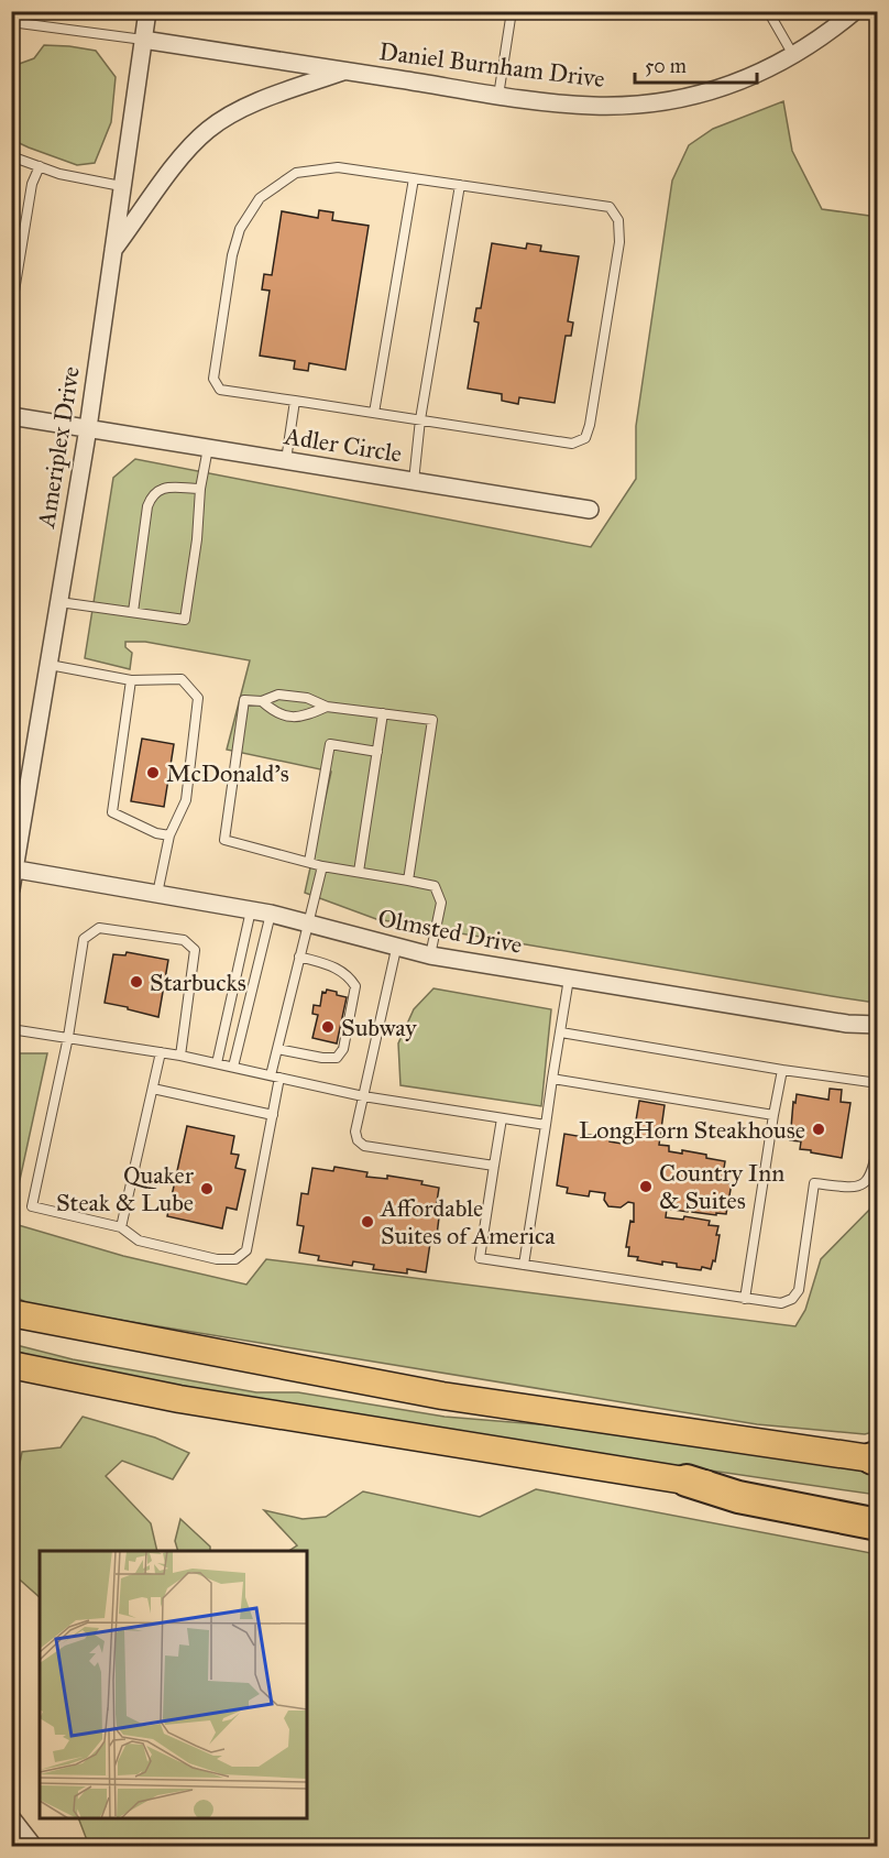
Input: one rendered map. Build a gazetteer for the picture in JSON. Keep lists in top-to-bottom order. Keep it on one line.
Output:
{"streets":{"street":["Daniel Burnham Drive","Adler Circle","Ameriplex Drive","Olmsted Drive"]},"crossings":[["Daniel Burnham Drive","Ameriplex Drive"],["Adler Circle","Ameriplex Drive"],["Ameriplex Drive","Olmsted Drive"]],"places":["McDonald's","Starbucks","Subway","LongHorn Steakhouse","Country Inn & Suites","Quaker Steak & Lube","Affordable Suites of America"],"scale_bar":"50 m"}
